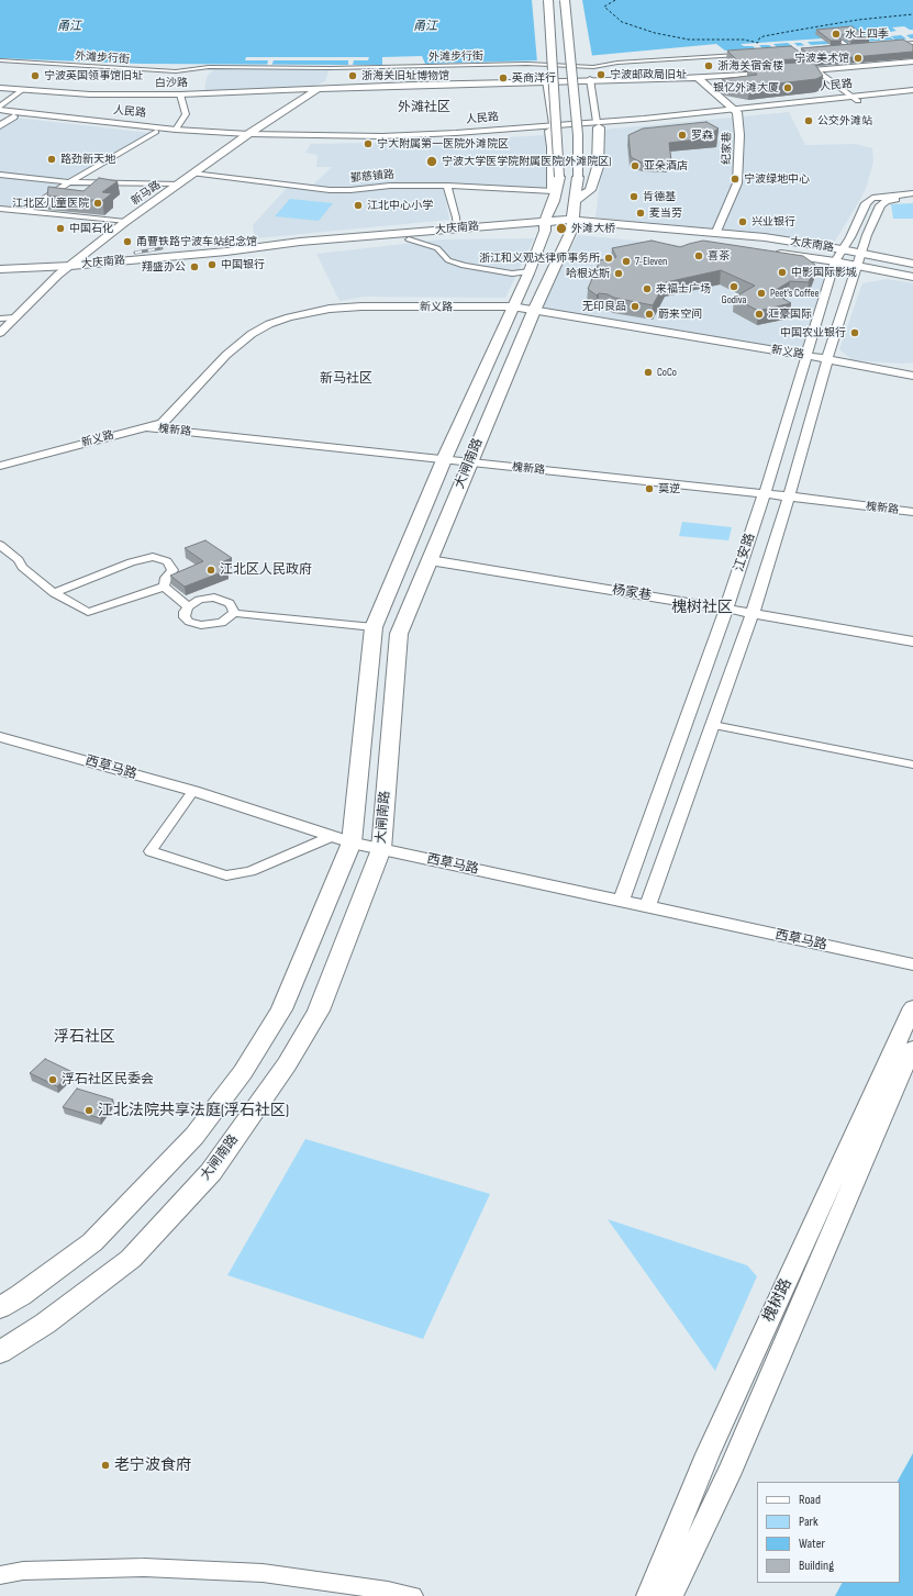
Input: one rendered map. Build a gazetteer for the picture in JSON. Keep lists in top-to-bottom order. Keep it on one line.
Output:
{"streets":{"main road":["人民路","大庆南路","大闸南路","槐树路"],"street":["外滩步行街","白沙路","纪家巷","鄞慈镇路","新马路","新义路","槐新路","江安路","杨家巷","西草马路"]},"crossings":[["白沙路","新马路"],["人民路","纪家巷"],["人民路","新马路"],["纪家巷","大庆南路"],["鄞慈镇路","新马路"],["鄞慈镇路","大闸南路"],["新马路","大庆南路"],["大庆南路","大闸南路"],["大庆南路","江安路"],["新义路","槐新路"],["新义路","大闸南路"],["新义路","江安路"],["槐新路","大闸南路"],["槐新路","江安路"],["大闸南路","杨家巷"],["大闸南路","西草马路"],["江安路","杨家巷"],["江安路","西草马路"]],"districts":["外滩社区","新马社区","槐树社区","浮石社区"],"water":["甬江"],"places":["水上四季","宁波美术馆","浙海关宿舍楼","宁波邮政局旧址","宁波英国领事馆旧址","浙海关旧址博物馆","英商洋行","银亿外滩大厦","公交外滩站","罗森","宁大附属第一医院外滩院区","路劲新天地","宁波大学医学院附属医院(外滩院区)","亚朵酒店","宁波绿地中心","肯德基","江北区儿童医院","江北中心小学","麦当劳","兴业银行","中国石化","外滩大桥","甬曹铁路宁波车站纪念馆","喜茶","浙江和义观达律师事务所","7-Eleven","中国银行","翔盛办公","中影国际影城","哈根达斯","Godiva","来福士广场","Peet's Coffee","无印良品","蔚来空间","汇豪国际","中国农业银行","CoCo","莫逆","江北区人民政府","浮石社区民委会","江北法院共享法庭(浮石社区)","老宁波食府"],"legend":["Road","Park","Water","Building"]}
